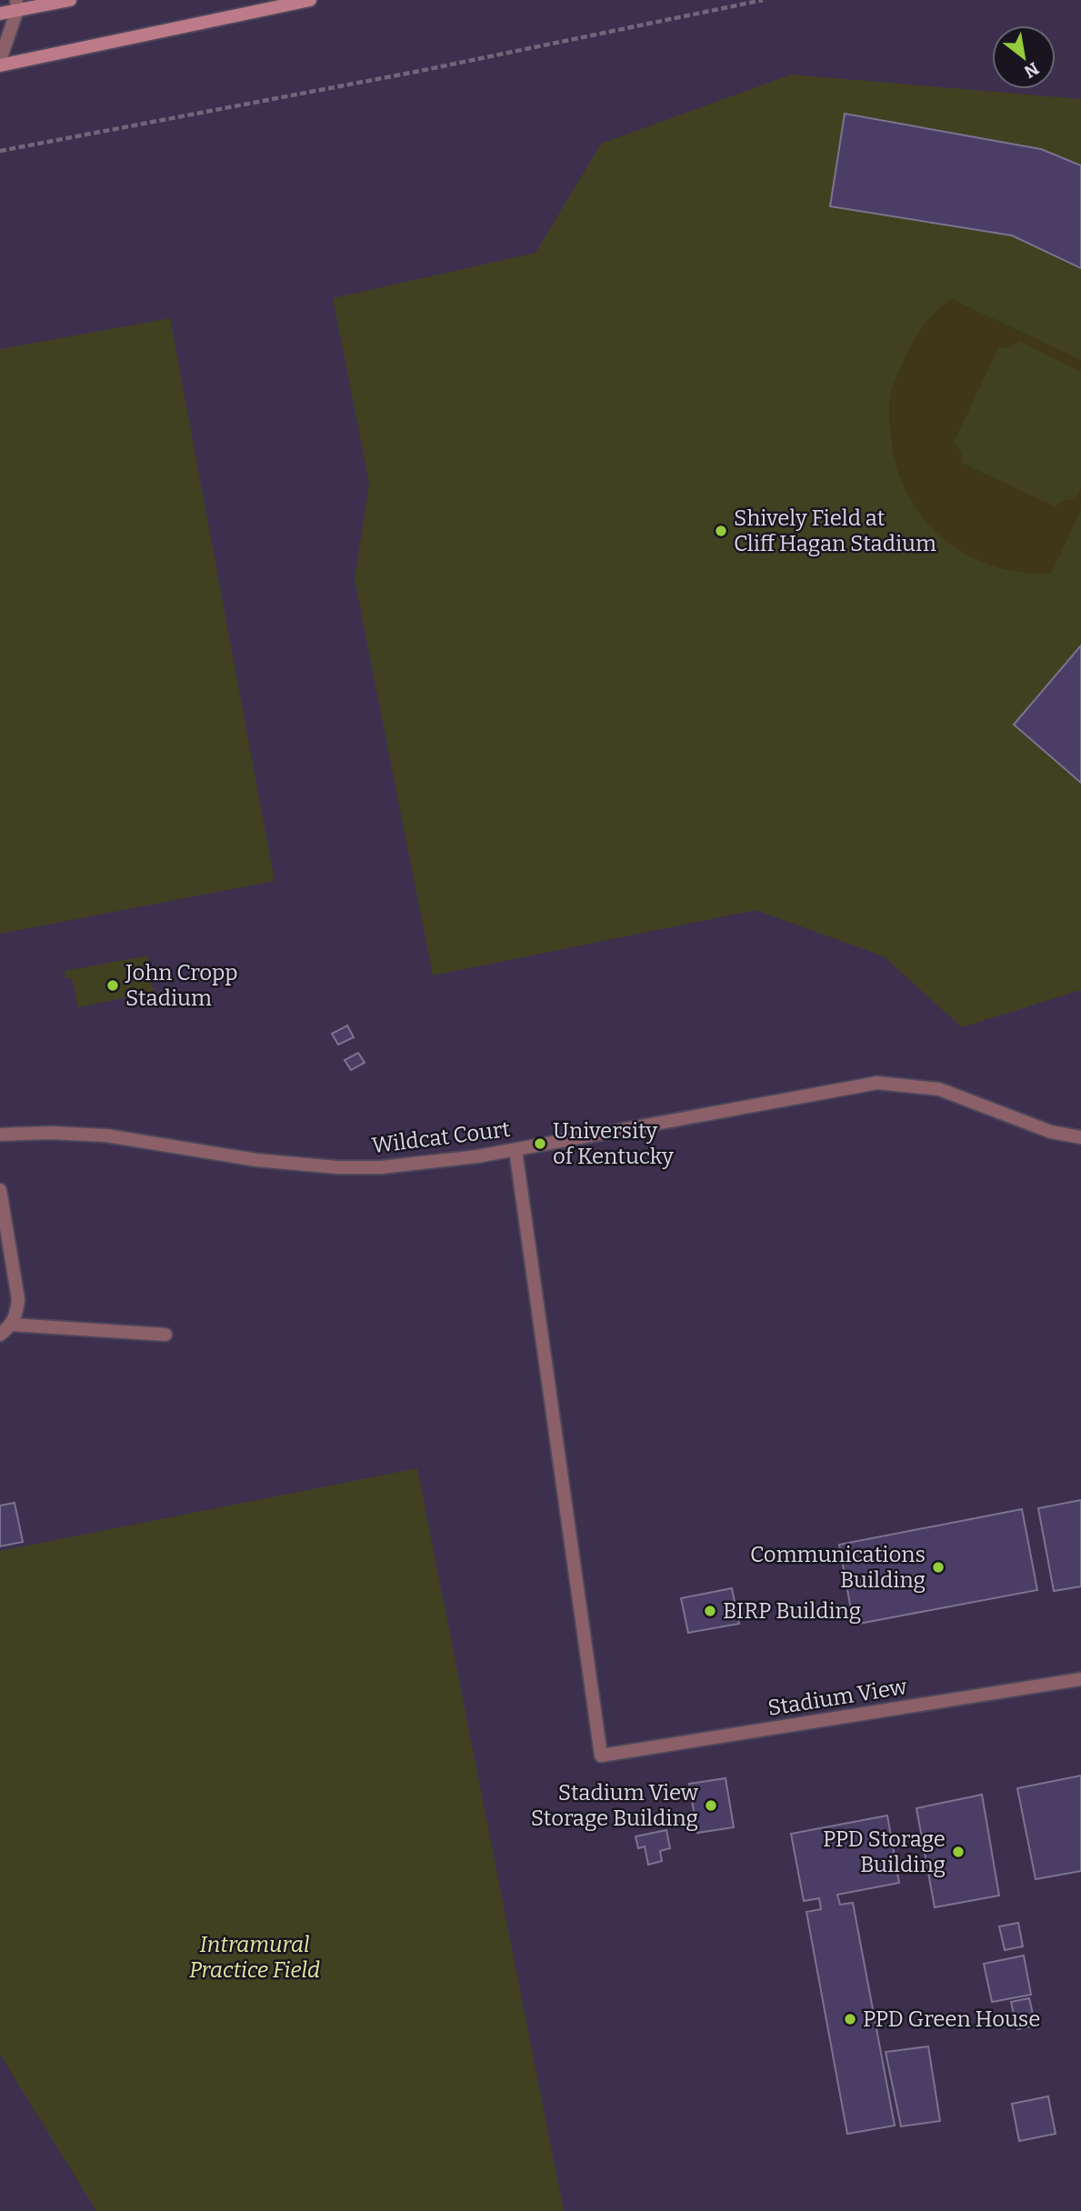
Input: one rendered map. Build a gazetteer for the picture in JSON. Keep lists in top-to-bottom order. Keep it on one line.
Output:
{"streets":{"street":["Wildcat Court","Stadium View"]},"crossings":[["Wildcat Court","Stadium View"]],"parks":["Intramural Practice Field"],"places":["Shively Field at Cliff Hagan Stadium","John Cropp Stadium","University of Kentucky","Communications Building","BIRP Building","Stadium View Storage Building","PPD Storage Building","PPD Green House"],"north":"bottom right"}
